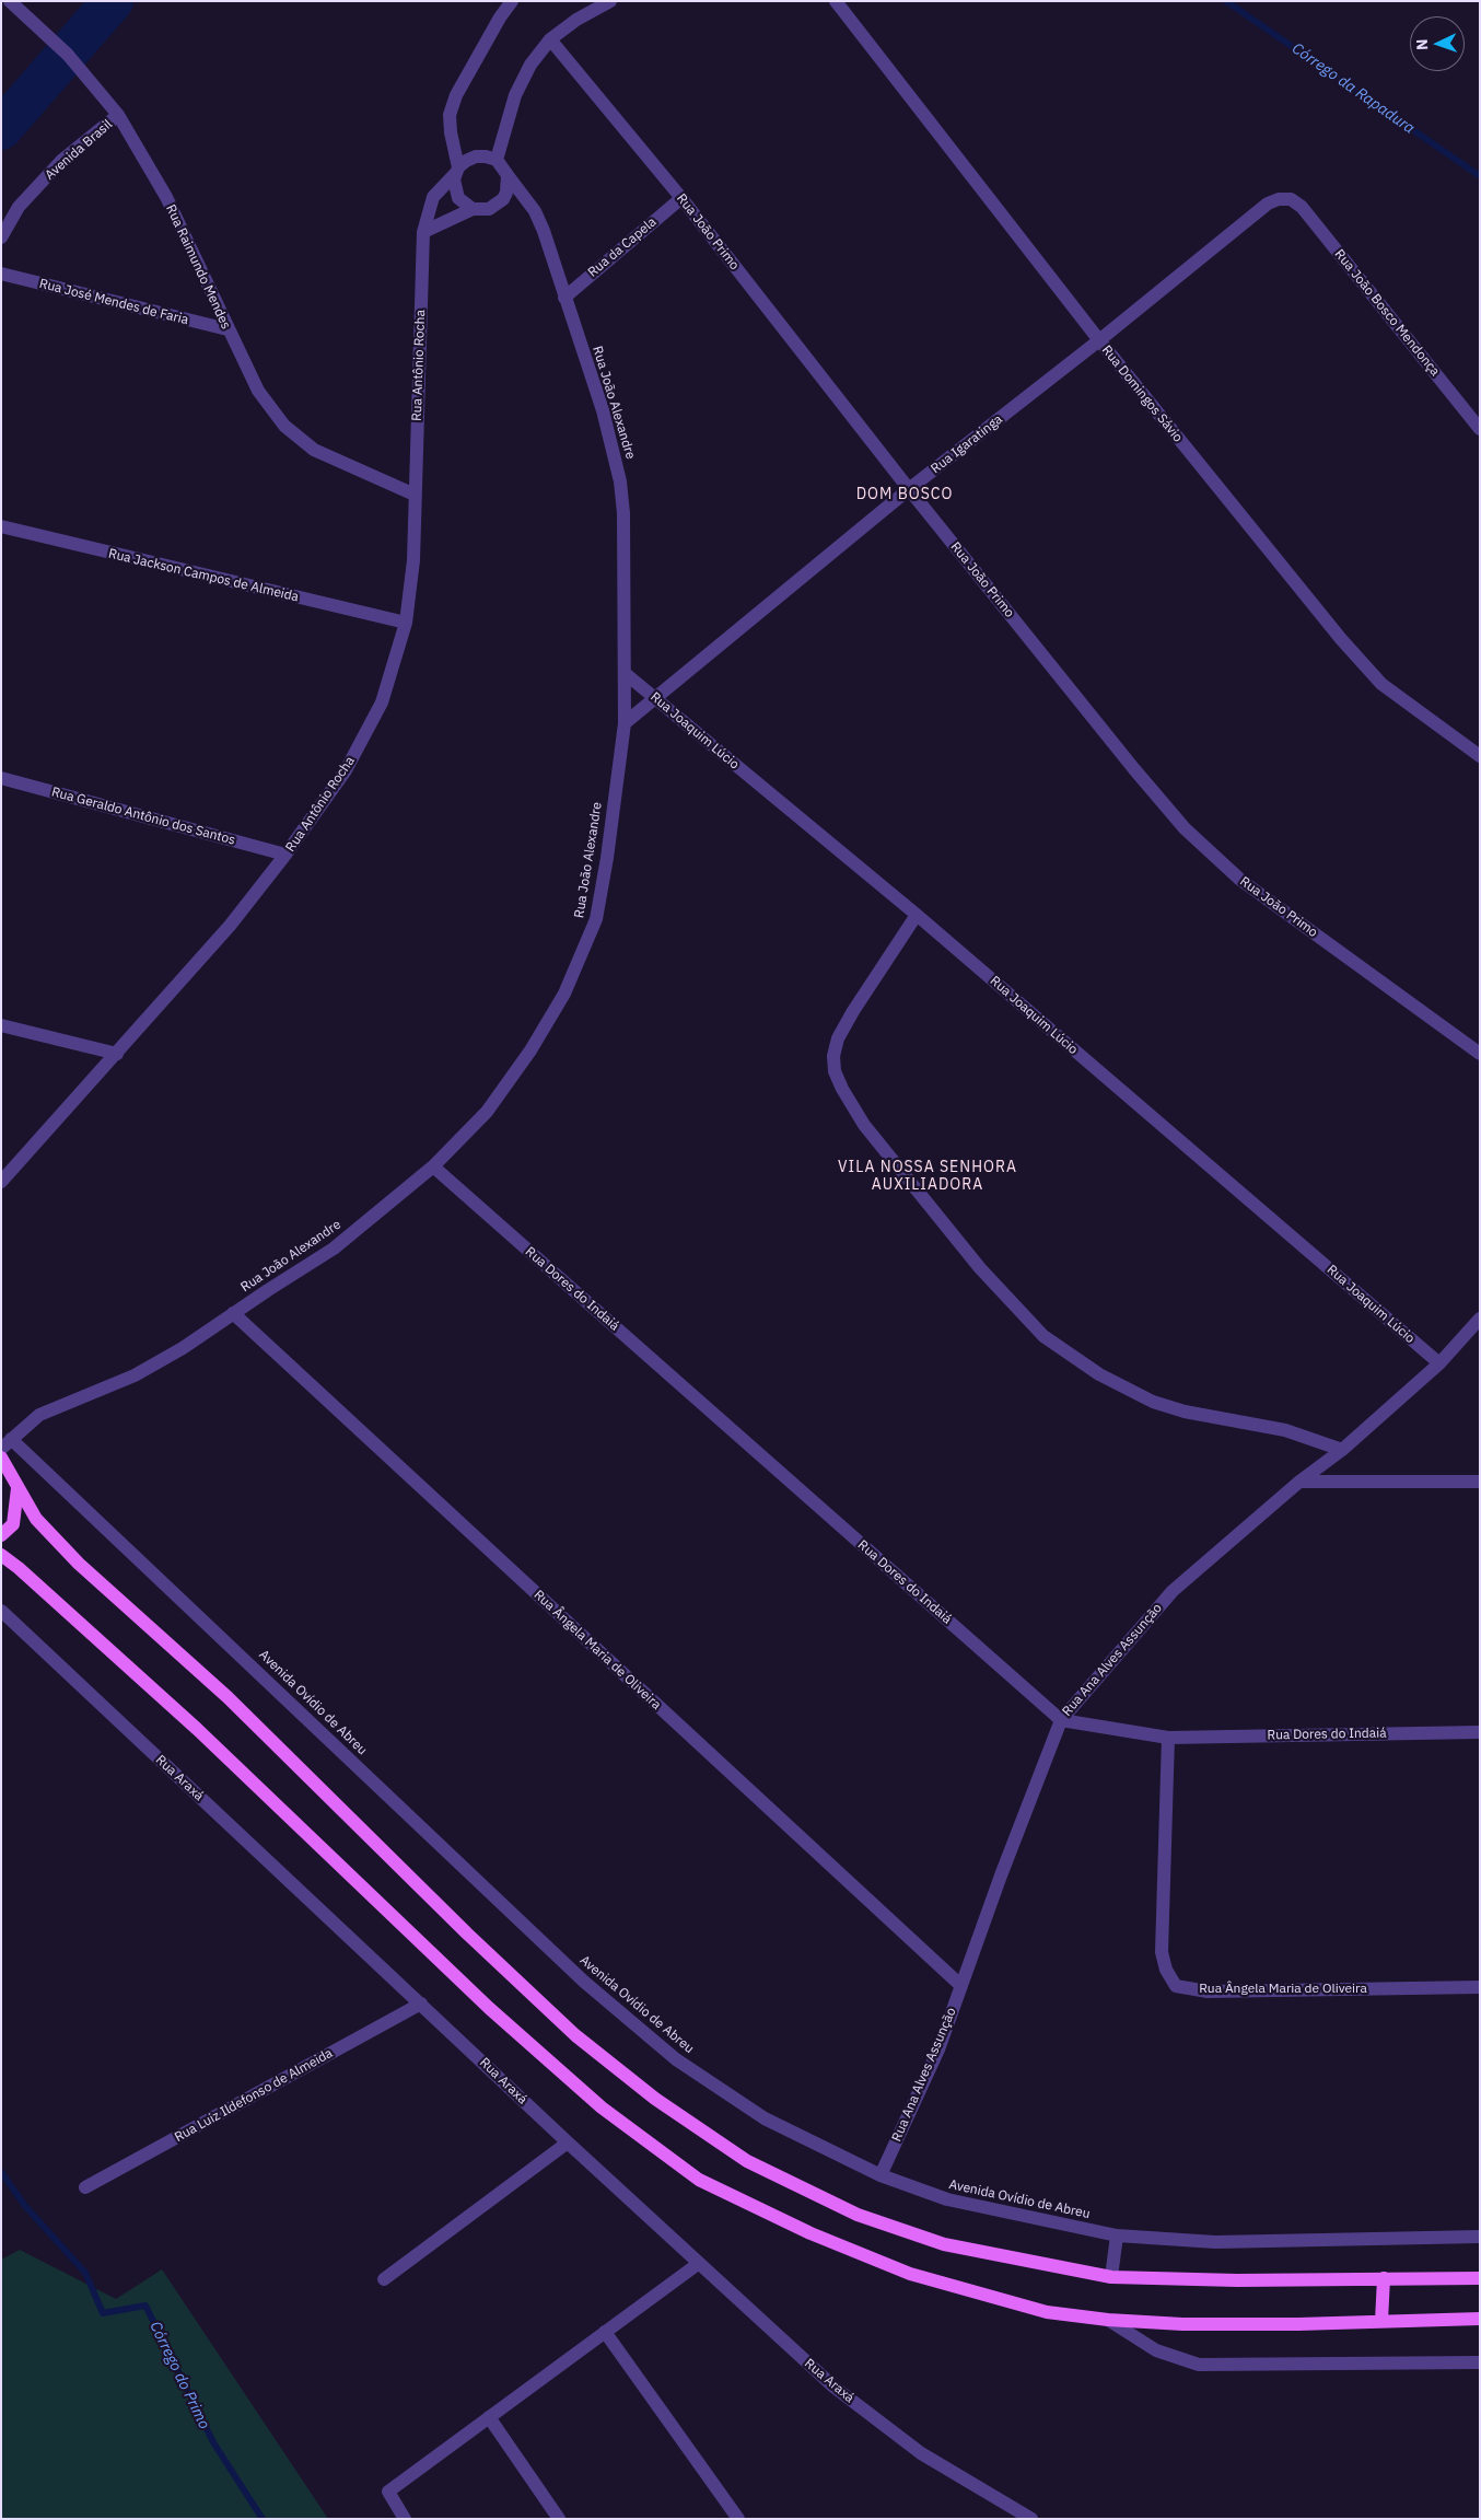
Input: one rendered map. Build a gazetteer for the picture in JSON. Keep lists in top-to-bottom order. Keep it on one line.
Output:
{"streets":{"street":["Avenida Brasil","Rua João Primo","Rua da Capela","Rua Raimundo Mendes","Rua José Mendes de Faria","Rua João Bosco Mendonça","Rua Antônio Rocha","Rua Domingos Sávio","Rua João Alexandre","Rua Igaratinga","Rua Jackson Campos de Almeida","Rua Joaquim Lúcio","Rua Geraldo Antônio dos Santos","Rua Dores do Indaiá","Rua Ângela Maria de Oliveira","Rua Ana Alves Assunção","Avenida Ovídio de Abreu","Rua Araxá","Rua Luiz Ildefonso de Almeida"]},"crossings":[["Avenida Brasil","Rua Raimundo Mendes"],["Rua João Primo","Rua da Capela"],["Rua João Primo","Rua Igaratinga"],["Rua da Capela","Rua João Alexandre"],["Rua Raimundo Mendes","Rua José Mendes de Faria"],["Rua Raimundo Mendes","Rua Antônio Rocha"],["Rua João Bosco Mendonça","Rua Igaratinga"],["Rua Antônio Rocha","Rua João Alexandre"],["Rua Antônio Rocha","Rua Jackson Campos de Almeida"],["Rua Antônio Rocha","Rua Geraldo Antônio dos Santos"],["Rua Domingos Sávio","Rua Igaratinga"],["Rua João Alexandre","Rua Igaratinga"],["Rua João Alexandre","Rua Joaquim Lúcio"],["Rua João Alexandre","Rua Dores do Indaiá"],["Rua João Alexandre","Rua Ângela Maria de Oliveira"],["Rua João Alexandre","Avenida Ovídio de Abreu"],["Rua Igaratinga","Rua Joaquim Lúcio"],["Rua Joaquim Lúcio","Rua Ana Alves Assunção"],["Rua Dores do Indaiá","Rua Ângela Maria de Oliveira"],["Rua Dores do Indaiá","Rua Ana Alves Assunção"],["Rua Ângela Maria de Oliveira","Rua Ana Alves Assunção"],["Rua Ana Alves Assunção","Avenida Ovídio de Abreu"],["Rua Araxá","Rua Luiz Ildefonso de Almeida"]],"districts":["DOM BOSCO","VILA NOSSA SENHORA AUXILIADORA"],"water":["Córrego da Rapadura","Córrego do Primo"],"north":"left"}
